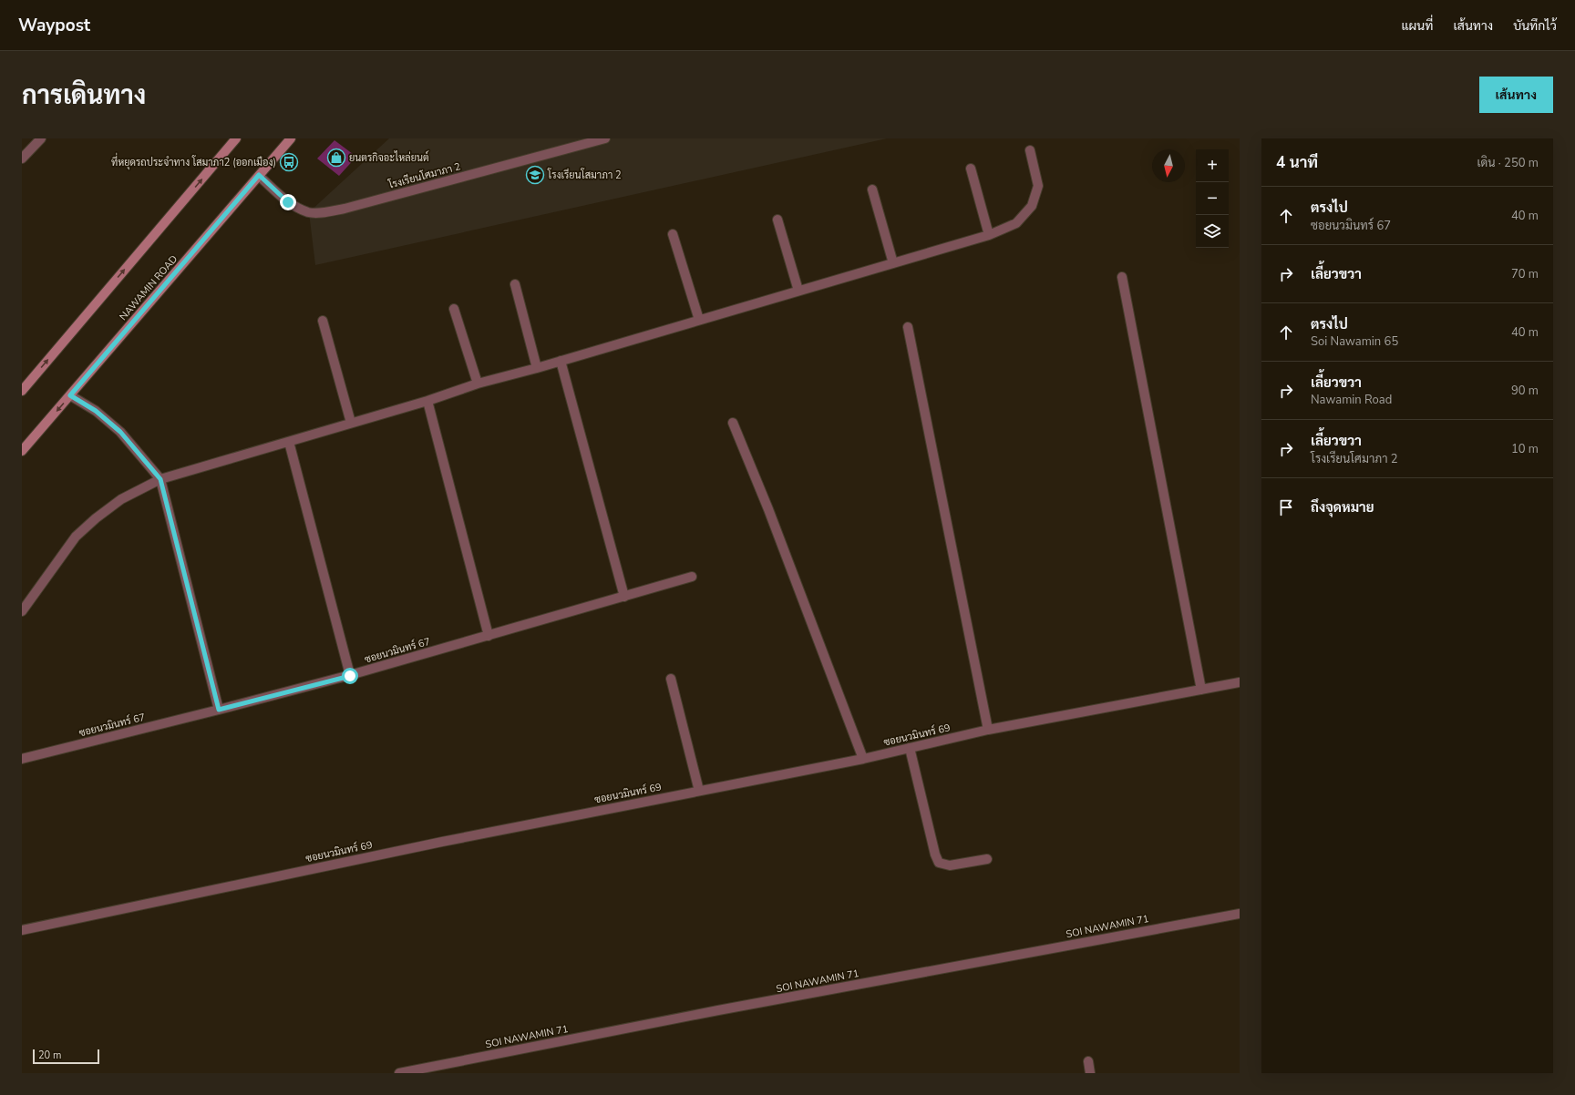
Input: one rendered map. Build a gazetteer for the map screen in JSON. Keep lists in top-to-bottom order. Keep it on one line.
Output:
{"streets":{"main road":["NAWAMIN ROAD"],"street":["โรงเรียนโศมาภา 2","ซอยนวมินทร์ 67","ซอยนวมินทร์ 69","SOI NAWAMIN 71"]},"crossings":[["โรงเรียนโศมาภา 2","NAWAMIN ROAD"]],"places":{"shop":["ยนตรกิจอะไหล่ยนต์"],"bus stop":["ที่หยุดรถประจำทาง โสมาภา2 (ออกเมือง)"],"school or university":["โรงเรียนโสมาภา 2"]},"scale_bar":"20 m","north":"bottom","page":{"header":"Waypost","nav":["แผนที่","เส้นทาง","บันทึกไว้"],"title":"การเดินทาง","buttons":"เส้นทาง","heading":["4 นาที","เดิน · 250 m"],"map_buttons":["+","−"],"list":[["ตรงไป","ซอยนวมินทร์ 67","40 m"],["เลี้ยวขวา","70 m"],["ตรงไป","Soi Nawamin 65","40 m"],["เลี้ยวขวา","Nawamin Road","90 m"],["เลี้ยวขวา","โรงเรียนโศมาภา 2","10 m"],"ถึงจุดหมาย"],"scale":"20 m"}}
